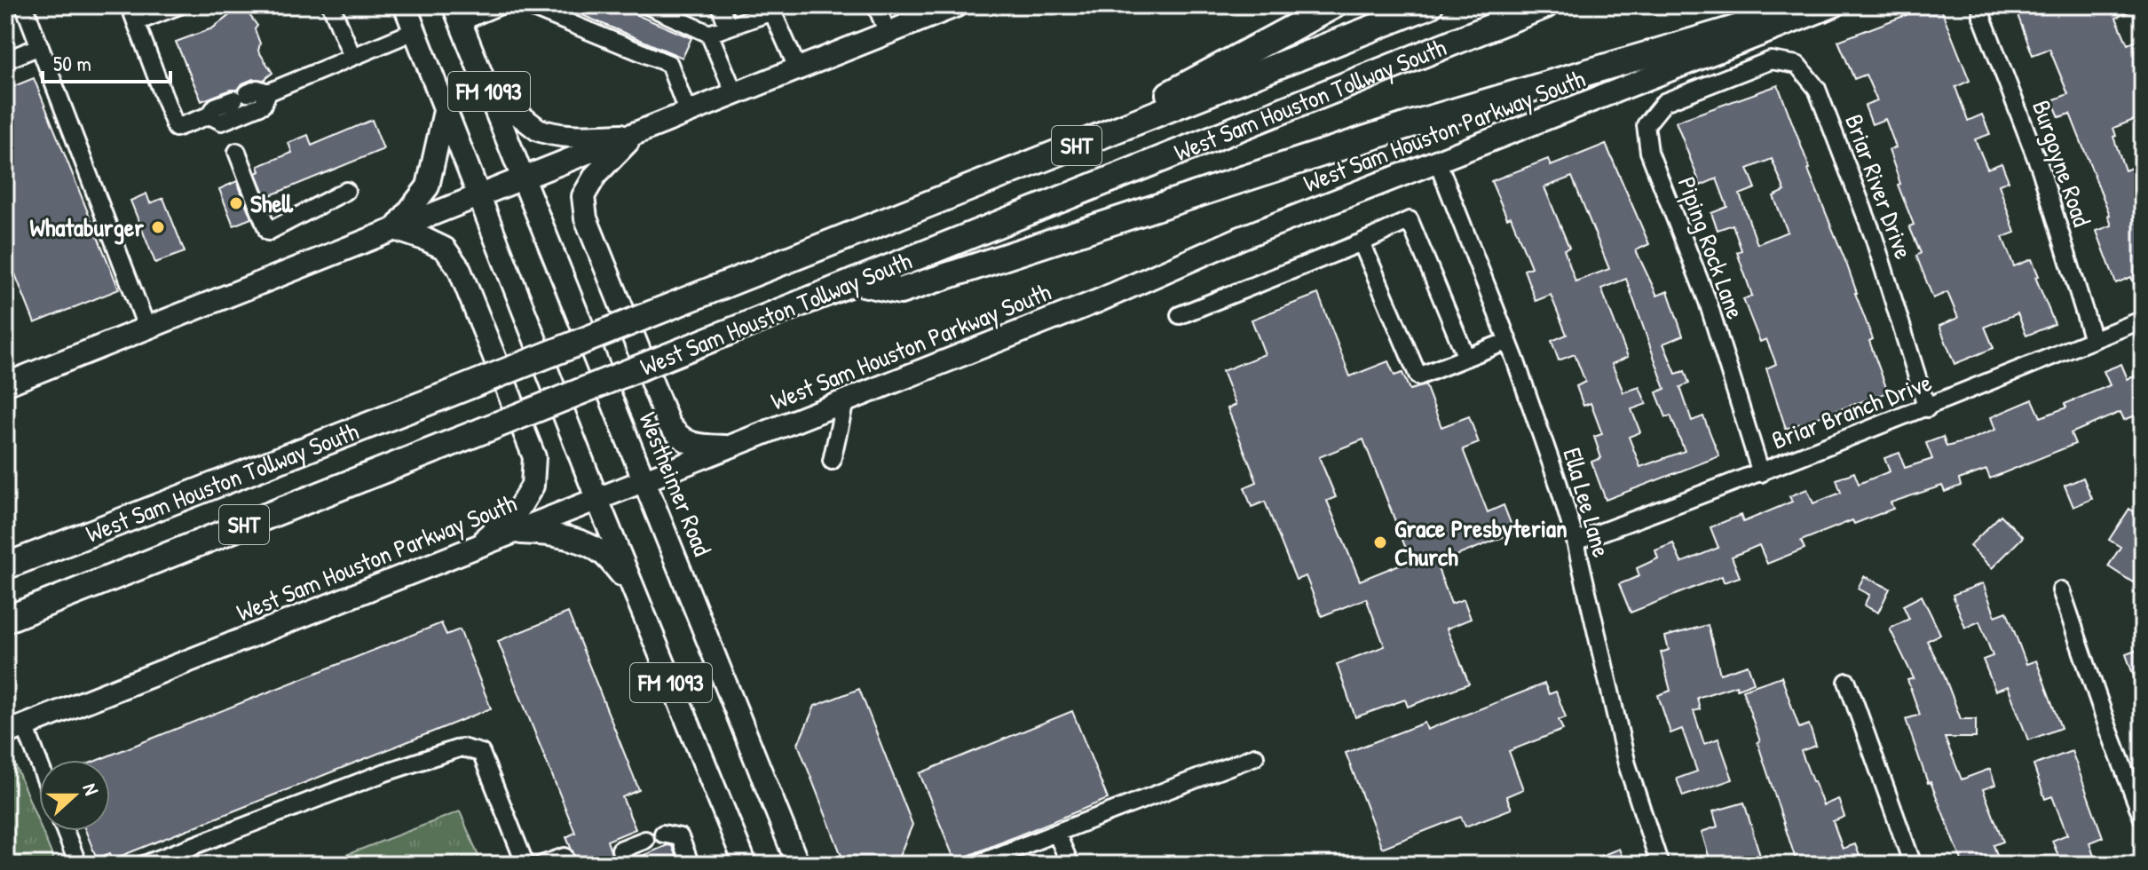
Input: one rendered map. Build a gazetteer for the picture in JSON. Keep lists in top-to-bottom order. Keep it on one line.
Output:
{"streets":{"highway":["West Sam Houston Tollway South","SHT"],"main road":["FM 1093","West Sam Houston Parkway South","Westheimer Road"],"street":["Burgoyne Road","Briar River Drive","Piping Rock Lane","Briar Branch Drive","Ella Lee Lane"]},"crossings":[["FM 1093","West Sam Houston Parkway South"],["West Sam Houston Parkway South","Westheimer Road"],["West Sam Houston Parkway South","Ella Lee Lane"],["Burgoyne Road","Briar Branch Drive"],["Briar River Drive","Piping Rock Lane"],["Briar River Drive","Briar Branch Drive"],["Piping Rock Lane","Briar Branch Drive"],["Briar Branch Drive","Ella Lee Lane"]],"places":["Shell","Whataburger","Grace Presbyterian Church"],"scale_bar":"50 m","north":"right"}
